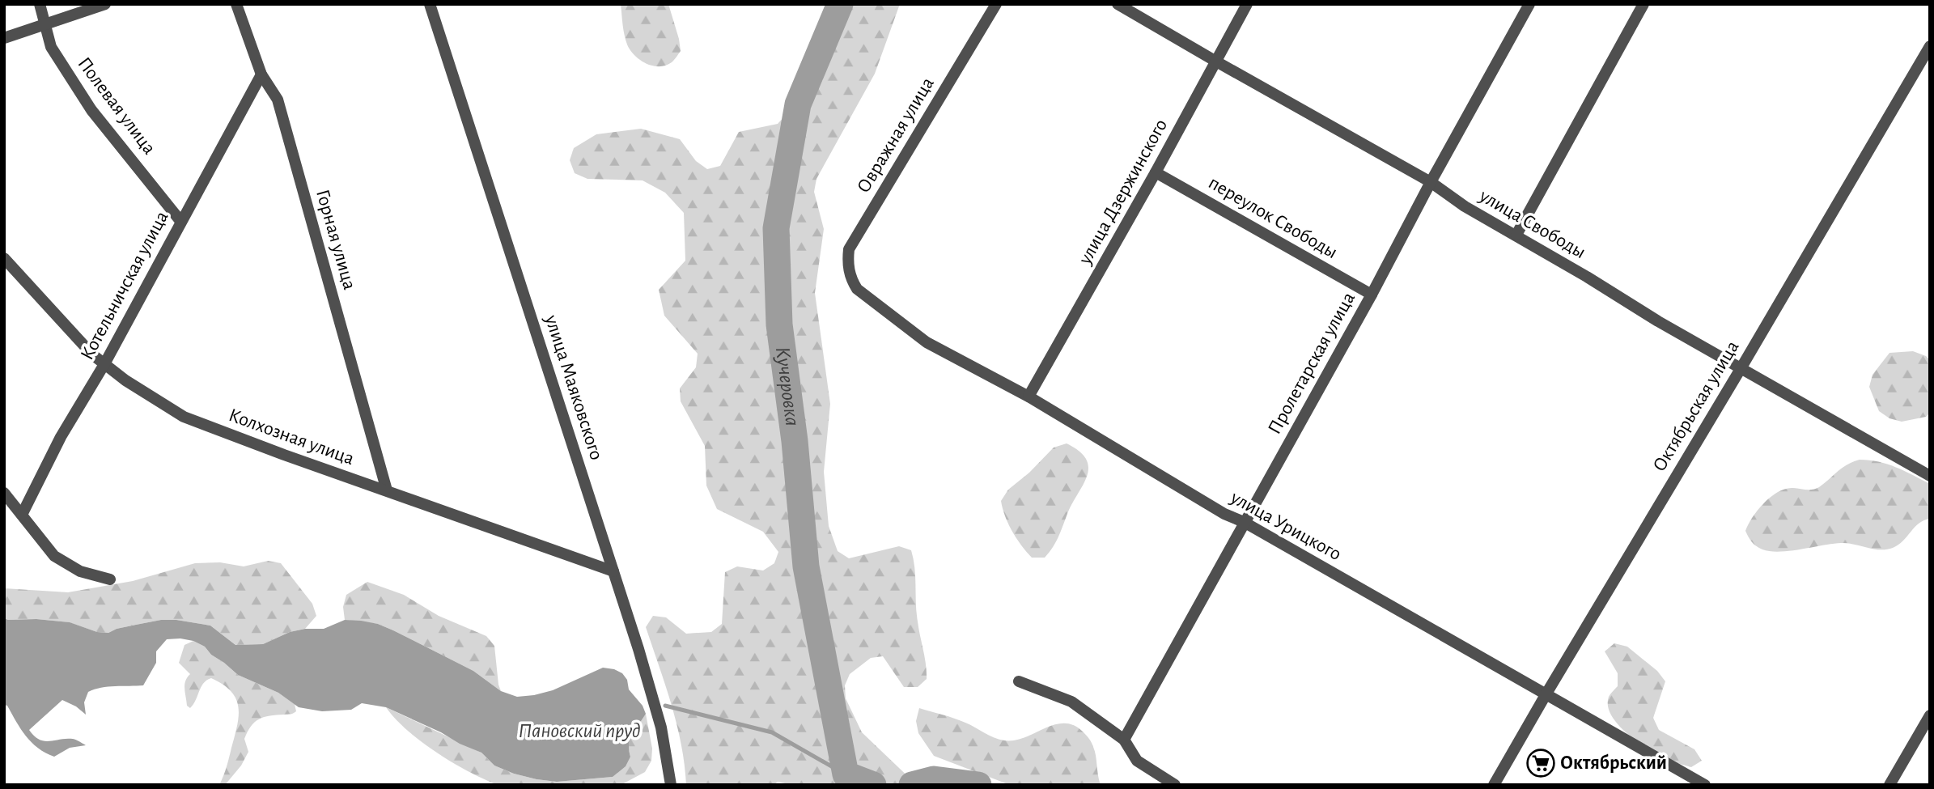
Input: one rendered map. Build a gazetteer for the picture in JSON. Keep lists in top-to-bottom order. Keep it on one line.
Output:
{"streets":{"street":["Полевая улица","Овражная улица","улица Дзержинского","переулок Свободы","улица Свободы","Горная улица","Котельничская улица","Пролетарская улица","улица Маяковского","Октябрьская улица","Колхозная улица","улица Урицкого"]},"crossings":[["Полевая улица","Котельничская улица"],["Овражная улица","улица Урицкого"],["улица Дзержинского","переулок Свободы"],["улица Дзержинского","улица Свободы"],["улица Дзержинского","улица Урицкого"],["переулок Свободы","Пролетарская улица"],["улица Свободы","Пролетарская улица"],["улица Свободы","Октябрьская улица"],["Горная улица","Котельничская улица"],["Горная улица","Колхозная улица"],["Котельничская улица","Колхозная улица"],["Пролетарская улица","улица Урицкого"],["улица Маяковского","Колхозная улица"],["Октябрьская улица","улица Урицкого"]],"water":["Кучеровка","Пановский пруд"],"places":{"supermarket":["Октябрьский"]}}
